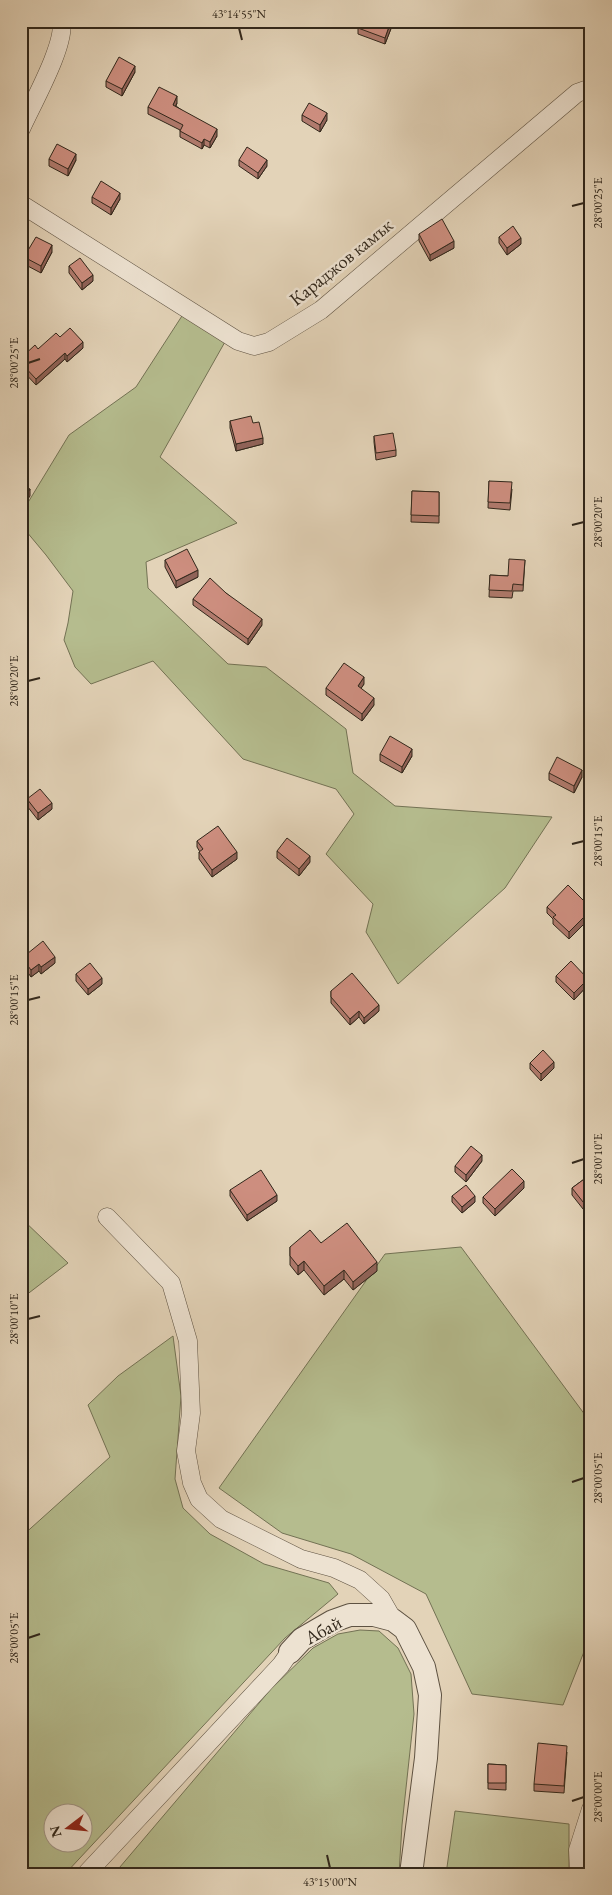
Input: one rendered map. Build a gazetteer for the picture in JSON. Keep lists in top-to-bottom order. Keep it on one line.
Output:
{"streets":{"street":["Караджов камък","Абай"]},"north":"left","coordinates":["43°14'55\"N","28°00'25\"E","28°00'20\"E","28°00'15\"E","28°00'10\"E","28°00'05\"E","28°00'00\"E","43°15'00\"N"]}
